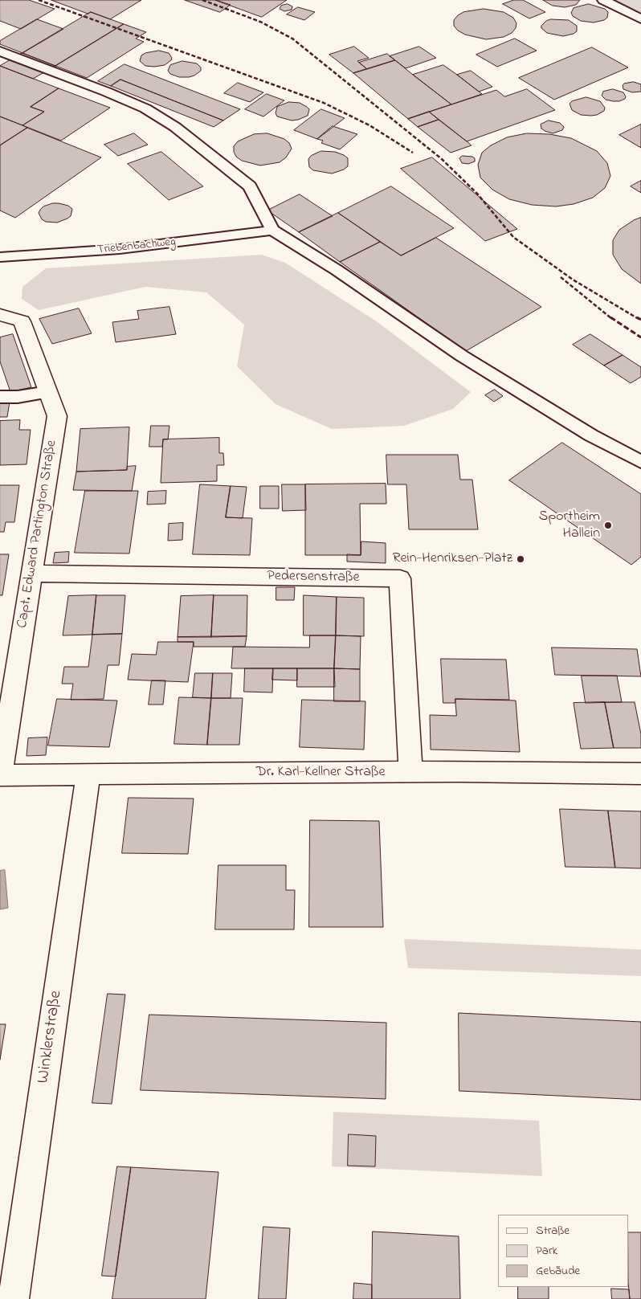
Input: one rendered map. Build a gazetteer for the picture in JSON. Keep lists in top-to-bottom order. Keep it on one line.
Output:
{"streets":{"street":["Capt. Edward Partington Straße","Pedersenstraße","Dr. Karl-Kellner Straße","Winklerstraße"],"lane":["Triebenbachweg"]},"crossings":[["Capt. Edward Partington Straße","Pedersenstraße"],["Capt. Edward Partington Straße","Dr. Karl-Kellner Straße"],["Pedersenstraße","Dr. Karl-Kellner Straße"],["Dr. Karl-Kellner Straße","Winklerstraße"]],"places":["Sportheim Hallein","Rein-Henriksen-Platz"],"legend":["Straße","Park","Gebäude"]}
